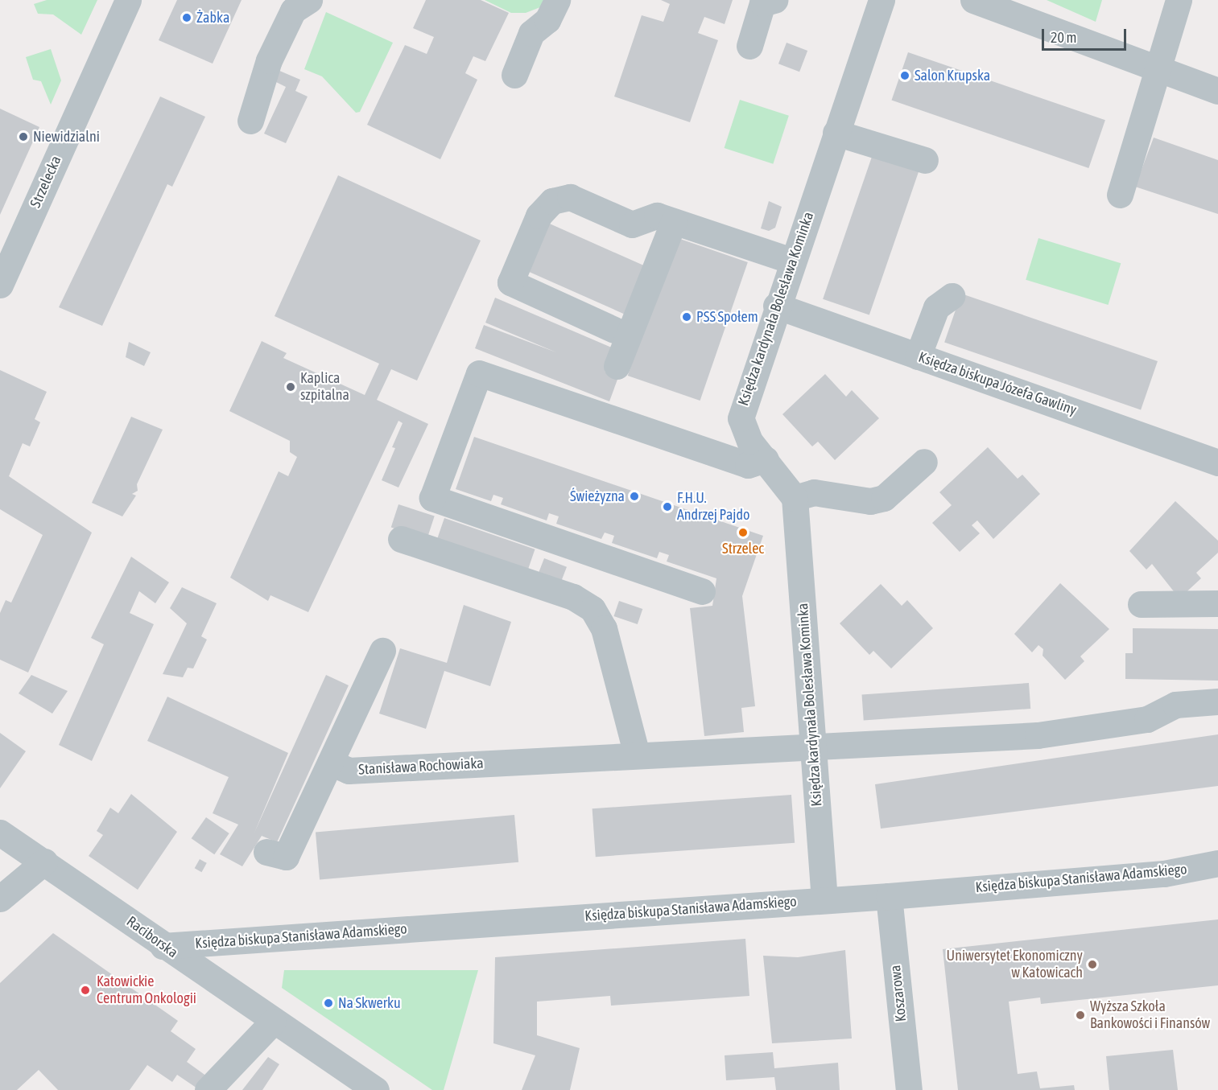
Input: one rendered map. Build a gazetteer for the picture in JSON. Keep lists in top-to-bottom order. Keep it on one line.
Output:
{"streets":{"street":["Strzelecka","Księdza kardynała Bolesława Kominka","Księdza biskupa Józefa Gawliny","Stanisława Rochowiaka","Księdza biskupa Stanisława Adamskiego","Raciborska","Koszarowa"]},"crossings":[["Księdza kardynała Bolesława Kominka","Księdza biskupa Józefa Gawliny"],["Księdza kardynała Bolesława Kominka","Stanisława Rochowiaka"],["Księdza kardynała Bolesława Kominka","Księdza biskupa Stanisława Adamskiego"],["Księdza biskupa Stanisława Adamskiego","Raciborska"],["Księdza biskupa Stanisława Adamskiego","Koszarowa"]],"places":["Żabka","Salon Krupska","Niewidzialni","PSS Społem","Kaplica szpitalna","Świeżyzna","F.H.U. Andrzej Pajdo","Strzelec","Uniwersytet Ekonomiczny w Katowicach","Katowickie Centrum Onkologii","Na Skwerku","Wyższa Szkoła Bankowości i Finansów"],"scale_bar":"20 m"}
